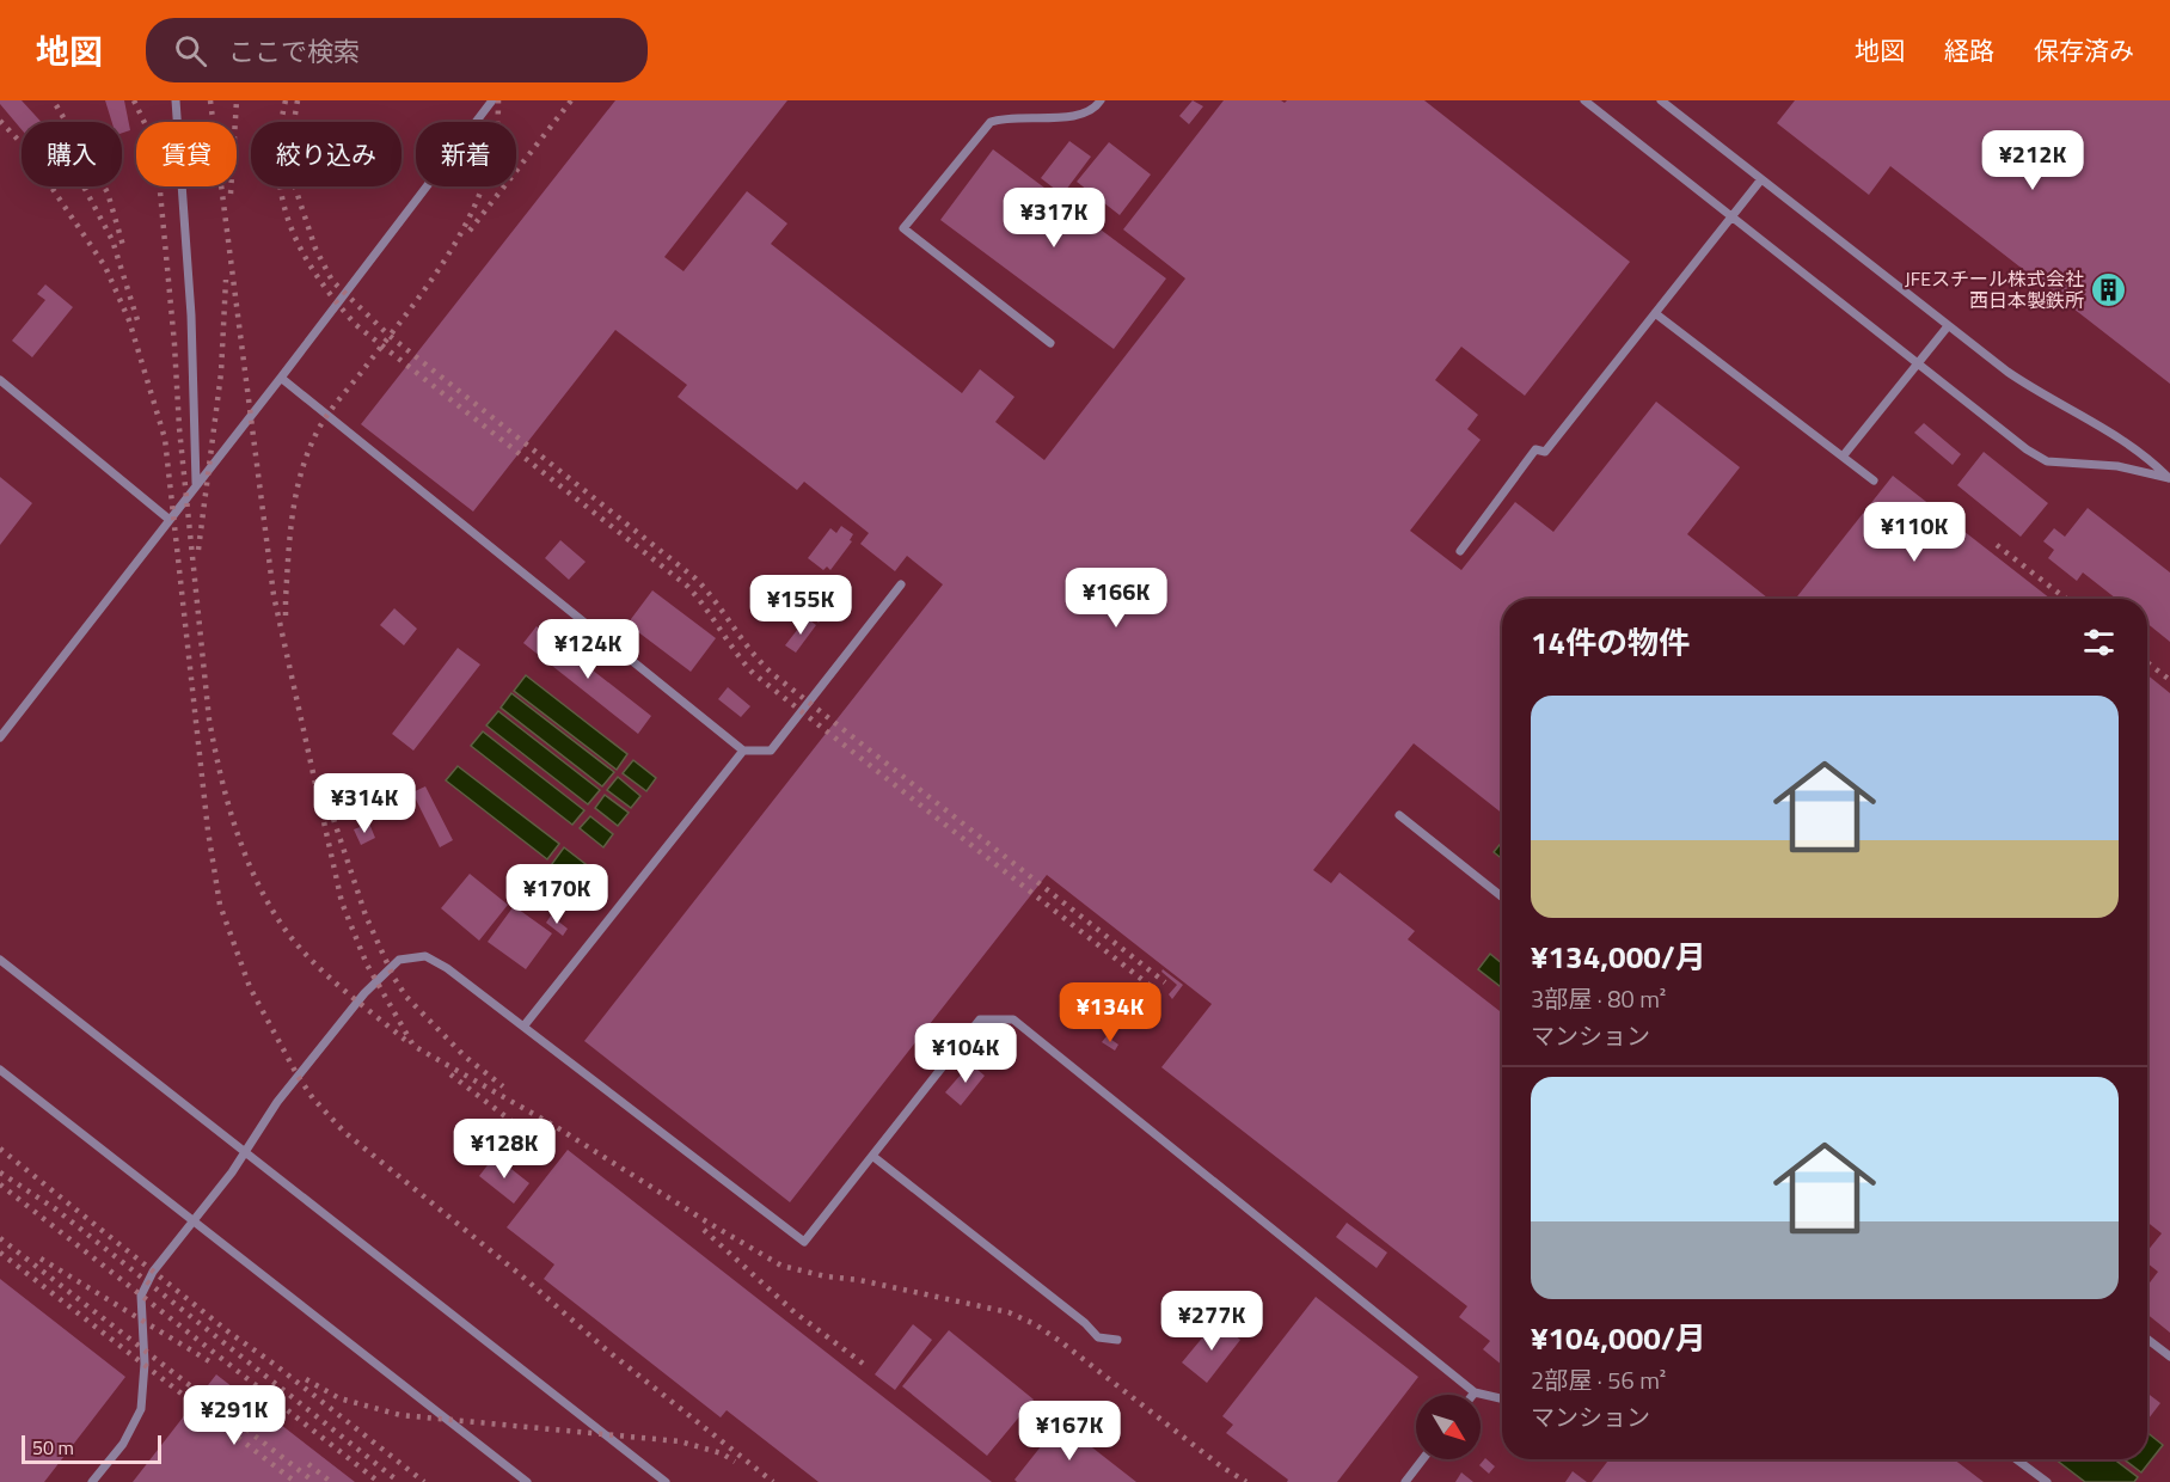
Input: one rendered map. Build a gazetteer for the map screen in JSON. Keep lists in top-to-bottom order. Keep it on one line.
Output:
{"places":{"building":["JFEスチール株式会社 西日本製鉄所"]},"scale_bar":"50 m","north":"bottom right","page":{"header":"地図","search":"ここで検索","nav":["地図","経路","保存済み"],"chip":["購入","賃貸","絞り込み","新着"],"price":["¥212K","¥317K","¥110K","¥166K","¥155K","¥124K","¥314K","¥170K","¥134K","¥104K","¥128K","¥277K","¥291K","¥167K"],"heading":"14件の物件","list":[{"name":"¥134,000/月","note":"3部屋 · 80 m² · マンション"},{"name":"¥104,000/月","note":"2部屋 · 56 m² · マンション"}],"scale":"50 m"}}
